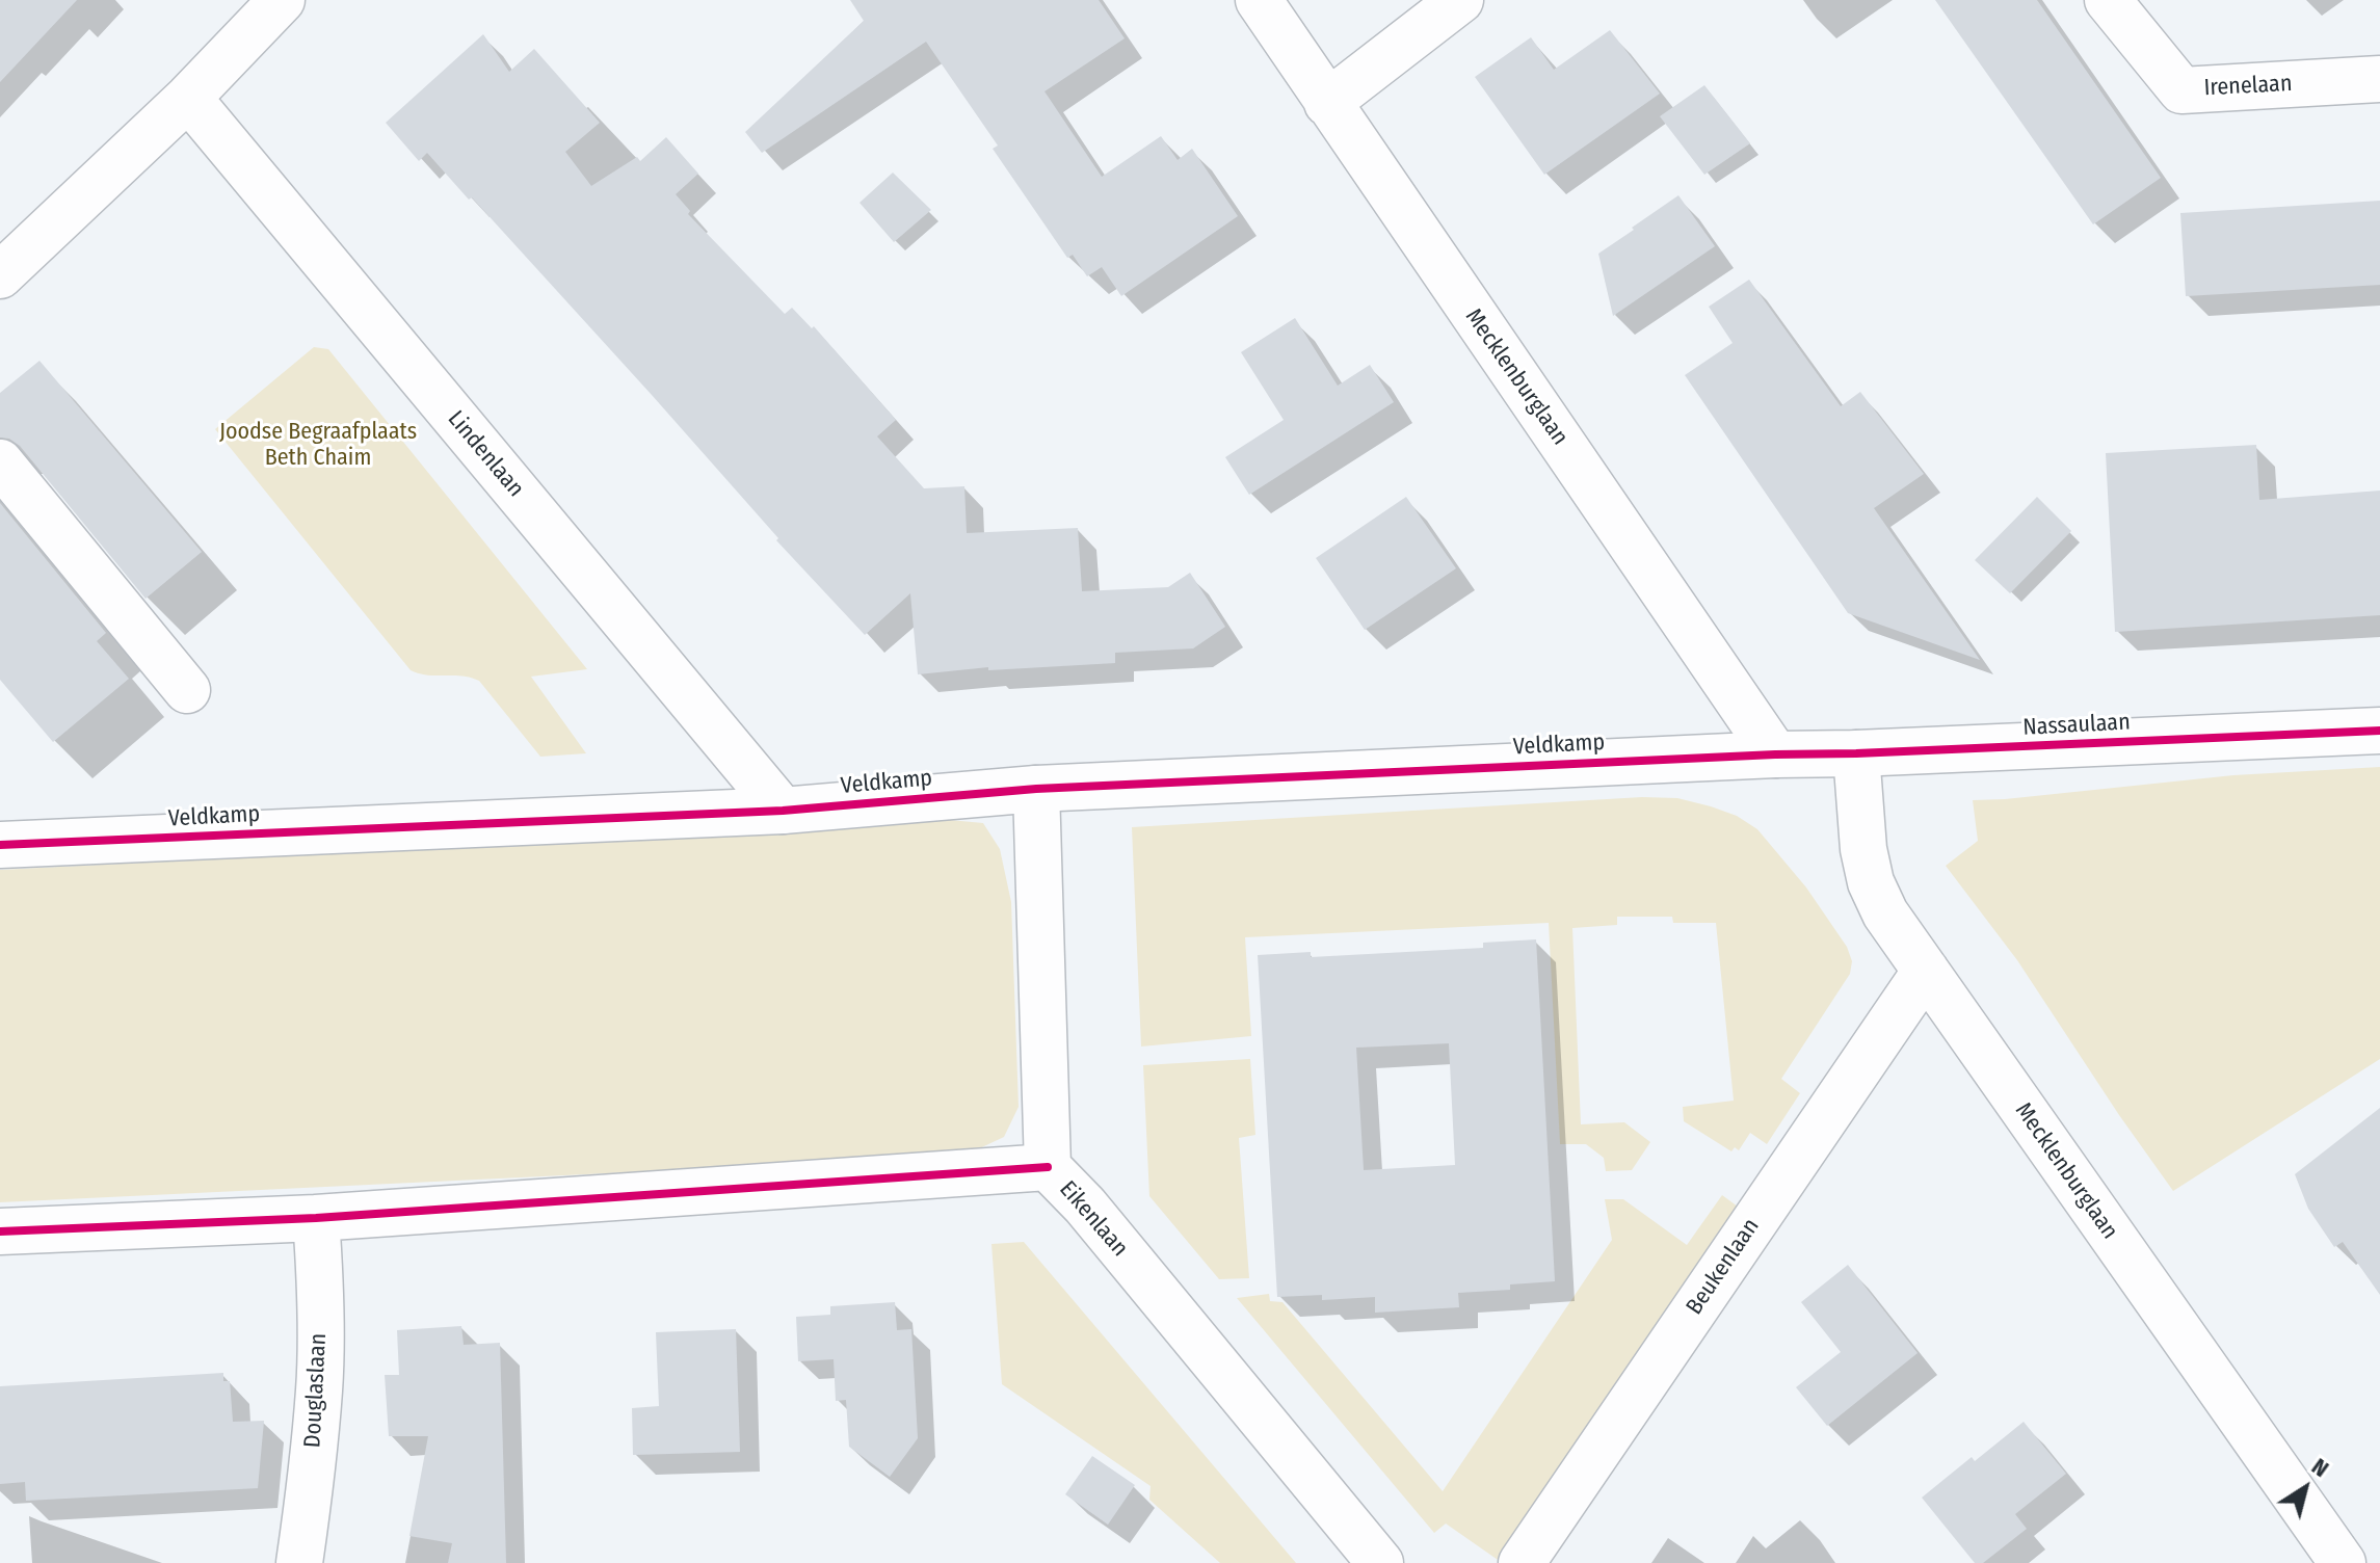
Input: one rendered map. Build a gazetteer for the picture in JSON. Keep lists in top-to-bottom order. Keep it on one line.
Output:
{"streets":{"street":["Irenelaan","Mecklenburglaan","Lindenlaan","Nassaulaan","Veldkamp","Eikenlaan","Beukenlaan","Douglaslaan"]},"crossings":[["Mecklenburglaan","Nassaulaan"],["Mecklenburglaan","Veldkamp"],["Mecklenburglaan","Beukenlaan"],["Lindenlaan","Veldkamp"],["Nassaulaan","Veldkamp"],["Veldkamp","Eikenlaan"]],"parks":["Joodse Begraafplaats Beth Chaim"],"north":"top right"}
